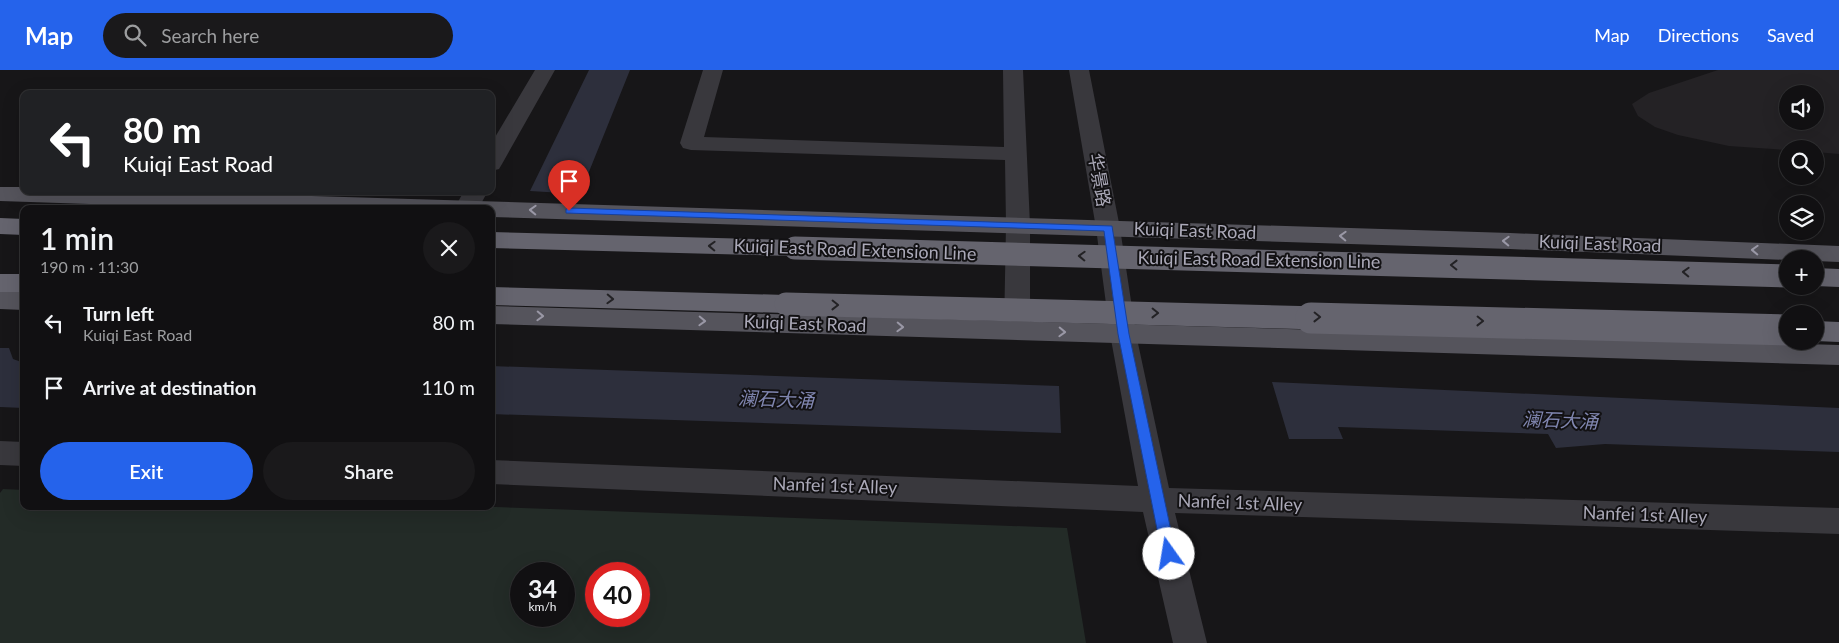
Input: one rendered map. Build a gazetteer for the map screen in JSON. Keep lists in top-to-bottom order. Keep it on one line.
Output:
{"streets":{"highway":["Kuiqi East Road Extension Line"],"main road":["Kuiqi East Road"],"street":["华景路","Nanfei 1st Alley"]},"crossings":[["华景路","Kuiqi East Road"],["华景路","Nanfei 1st Alley"]],"water":["澜石大涌"],"page":{"header":"Map","search":"Search here","nav":["Map","Directions","Saved"],"map_buttons":["+","−"],"turn":["80 m","Kuiqi East Road"],"heading":["1 min","190 m · 11:30"],"list":[{"name":"Turn left","note":"Kuiqi East Road","value":"80 m"},{"name":"Arrive at destination","value":"110 m"}],"buttons":["Exit","Share"],"speed":"34 km/h","limit":"40"}}
